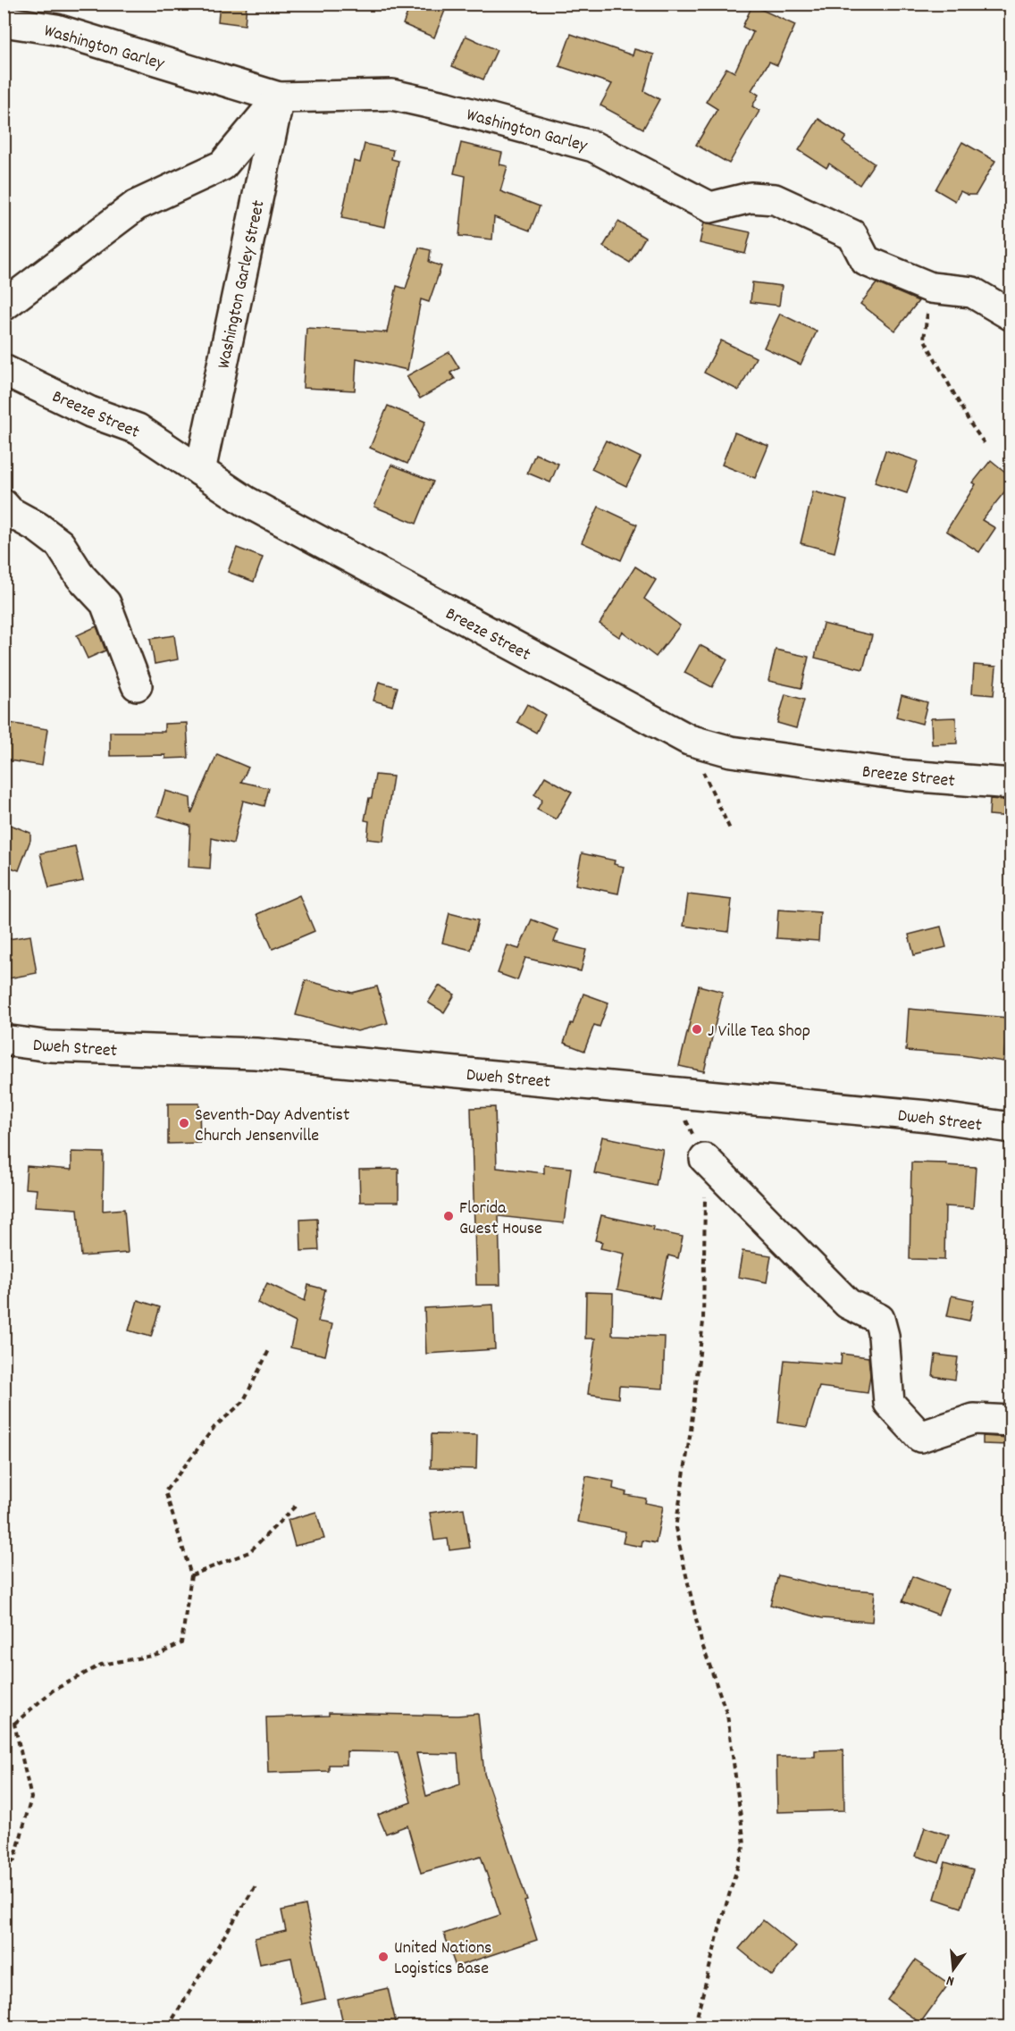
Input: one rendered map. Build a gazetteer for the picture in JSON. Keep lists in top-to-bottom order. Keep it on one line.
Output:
{"streets":{"street":["Washington Garley","Washington Garley Street","Breeze Street","Dweh Street"]},"crossings":[["Washington Garley","Washington Garley Street"],["Washington Garley Street","Breeze Street"]],"places":["J Ville Tea Shop","Seventh-Day Adventist Church Jensenville","Florida Guest House","United Nations Logistics Base"],"north":"bottom"}
